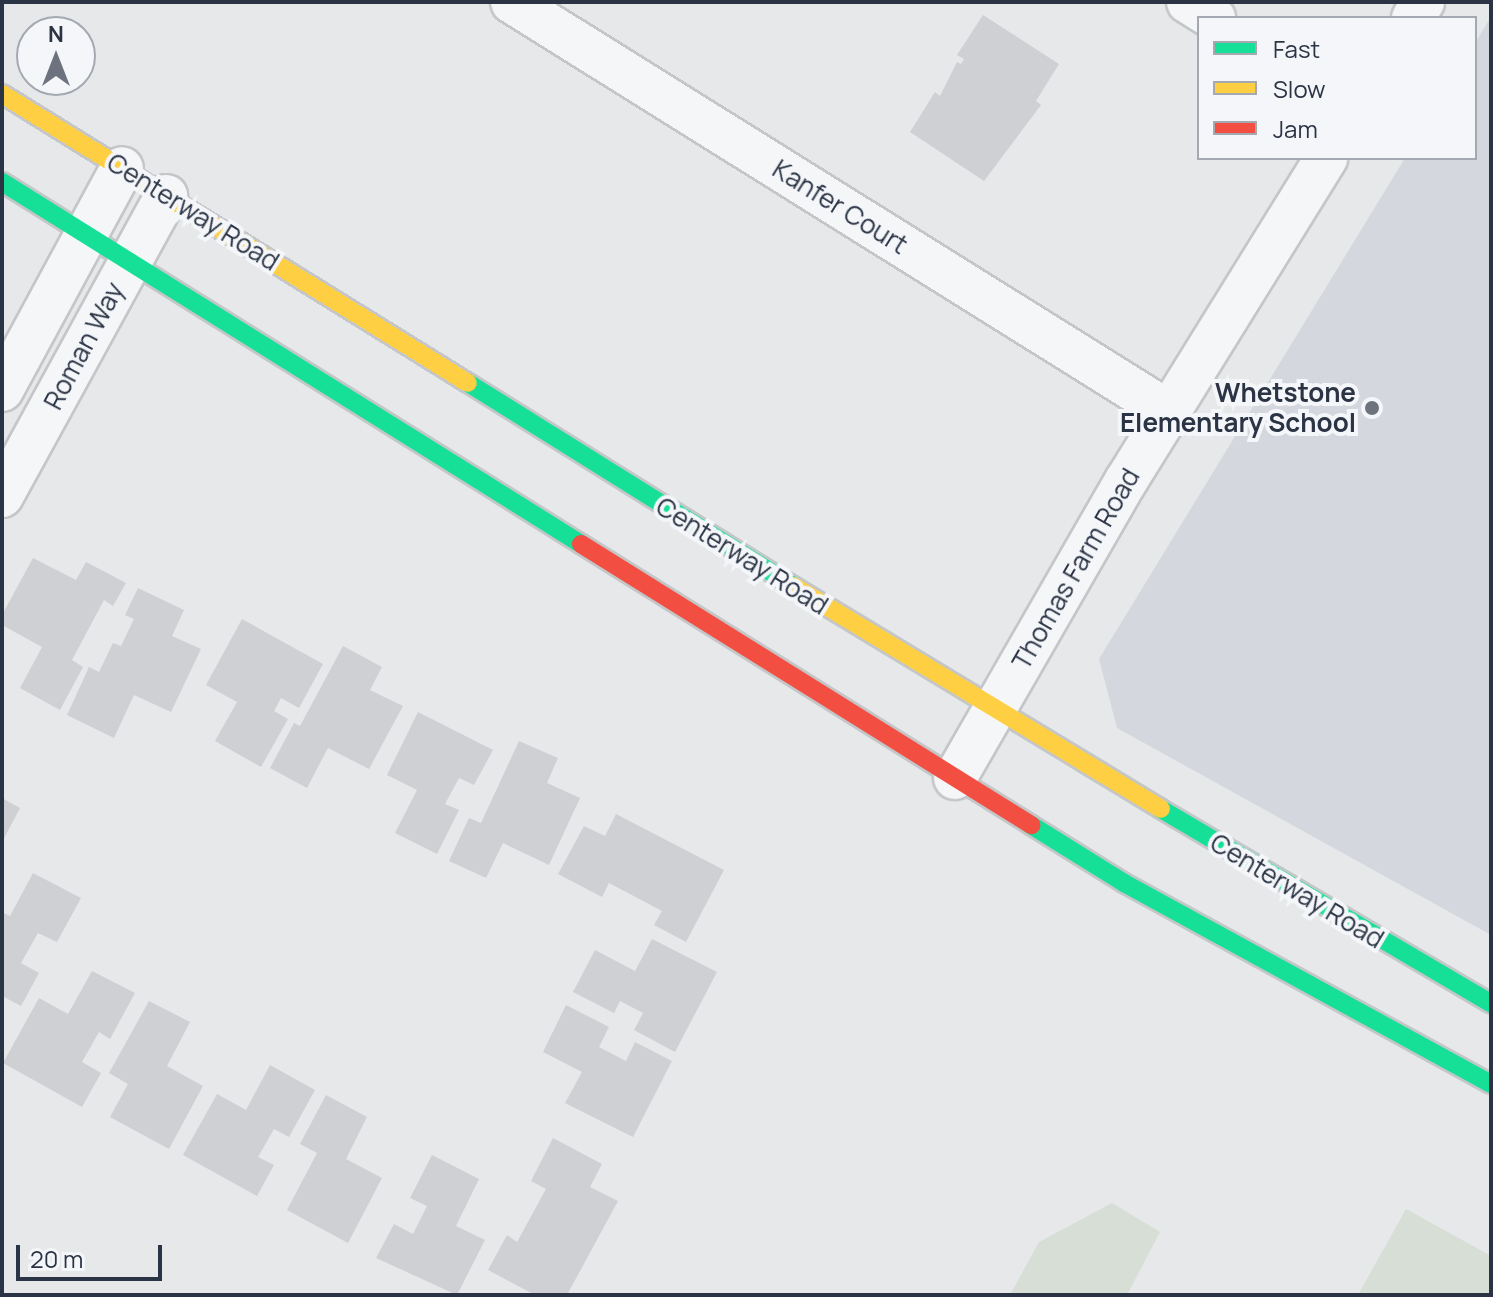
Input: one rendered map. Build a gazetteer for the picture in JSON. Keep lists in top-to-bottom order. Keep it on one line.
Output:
{"streets":{"street":["Kanfer Court","Centerway Road","Roman Way","Thomas Farm Road"]},"crossings":[["Kanfer Court","Thomas Farm Road"],["Centerway Road","Roman Way"],["Centerway Road","Thomas Farm Road"]],"places":["Whetstone Elementary School"],"legend":["Fast","Slow","Jam"],"scale_bar":"20 m","north":"top"}
